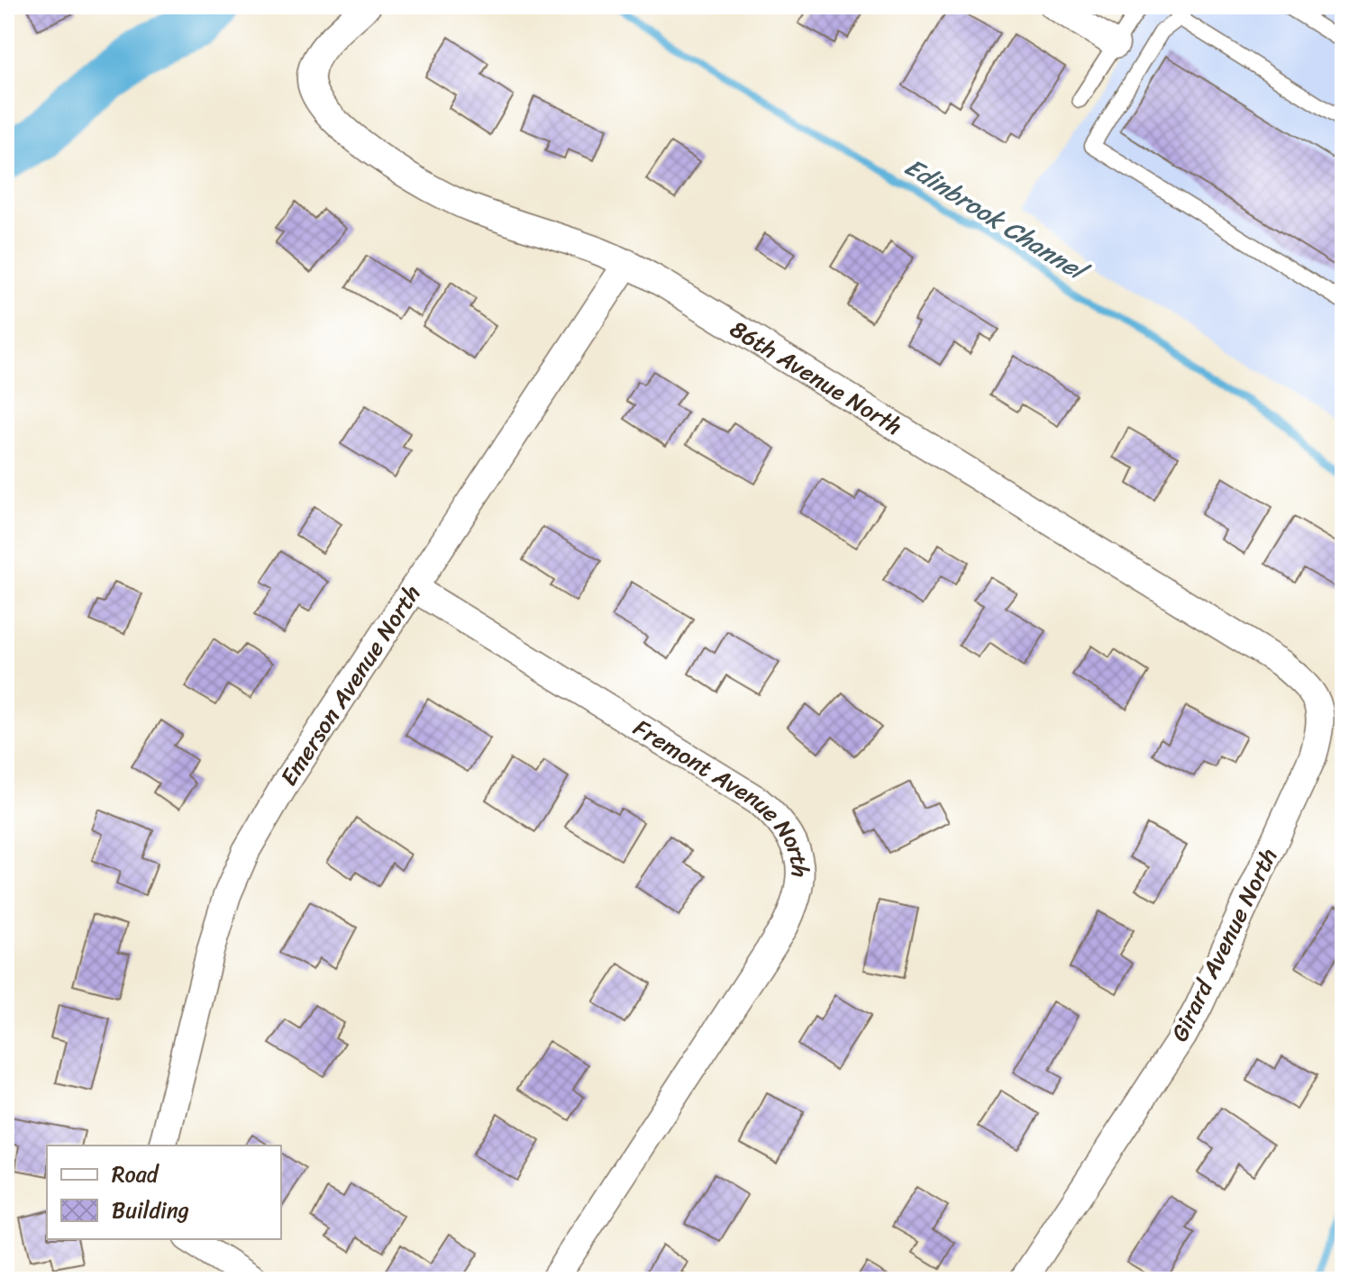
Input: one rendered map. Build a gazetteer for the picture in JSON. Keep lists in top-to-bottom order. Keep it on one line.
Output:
{"streets":{"street":["86th Avenue North","Emerson Avenue North","Fremont Avenue North","Girard Avenue North"]},"crossings":[["86th Avenue North","Emerson Avenue North"],["86th Avenue North","Girard Avenue North"],["Emerson Avenue North","Fremont Avenue North"]],"water":["Edinbrook Channel"],"legend":["Road","Building"]}
